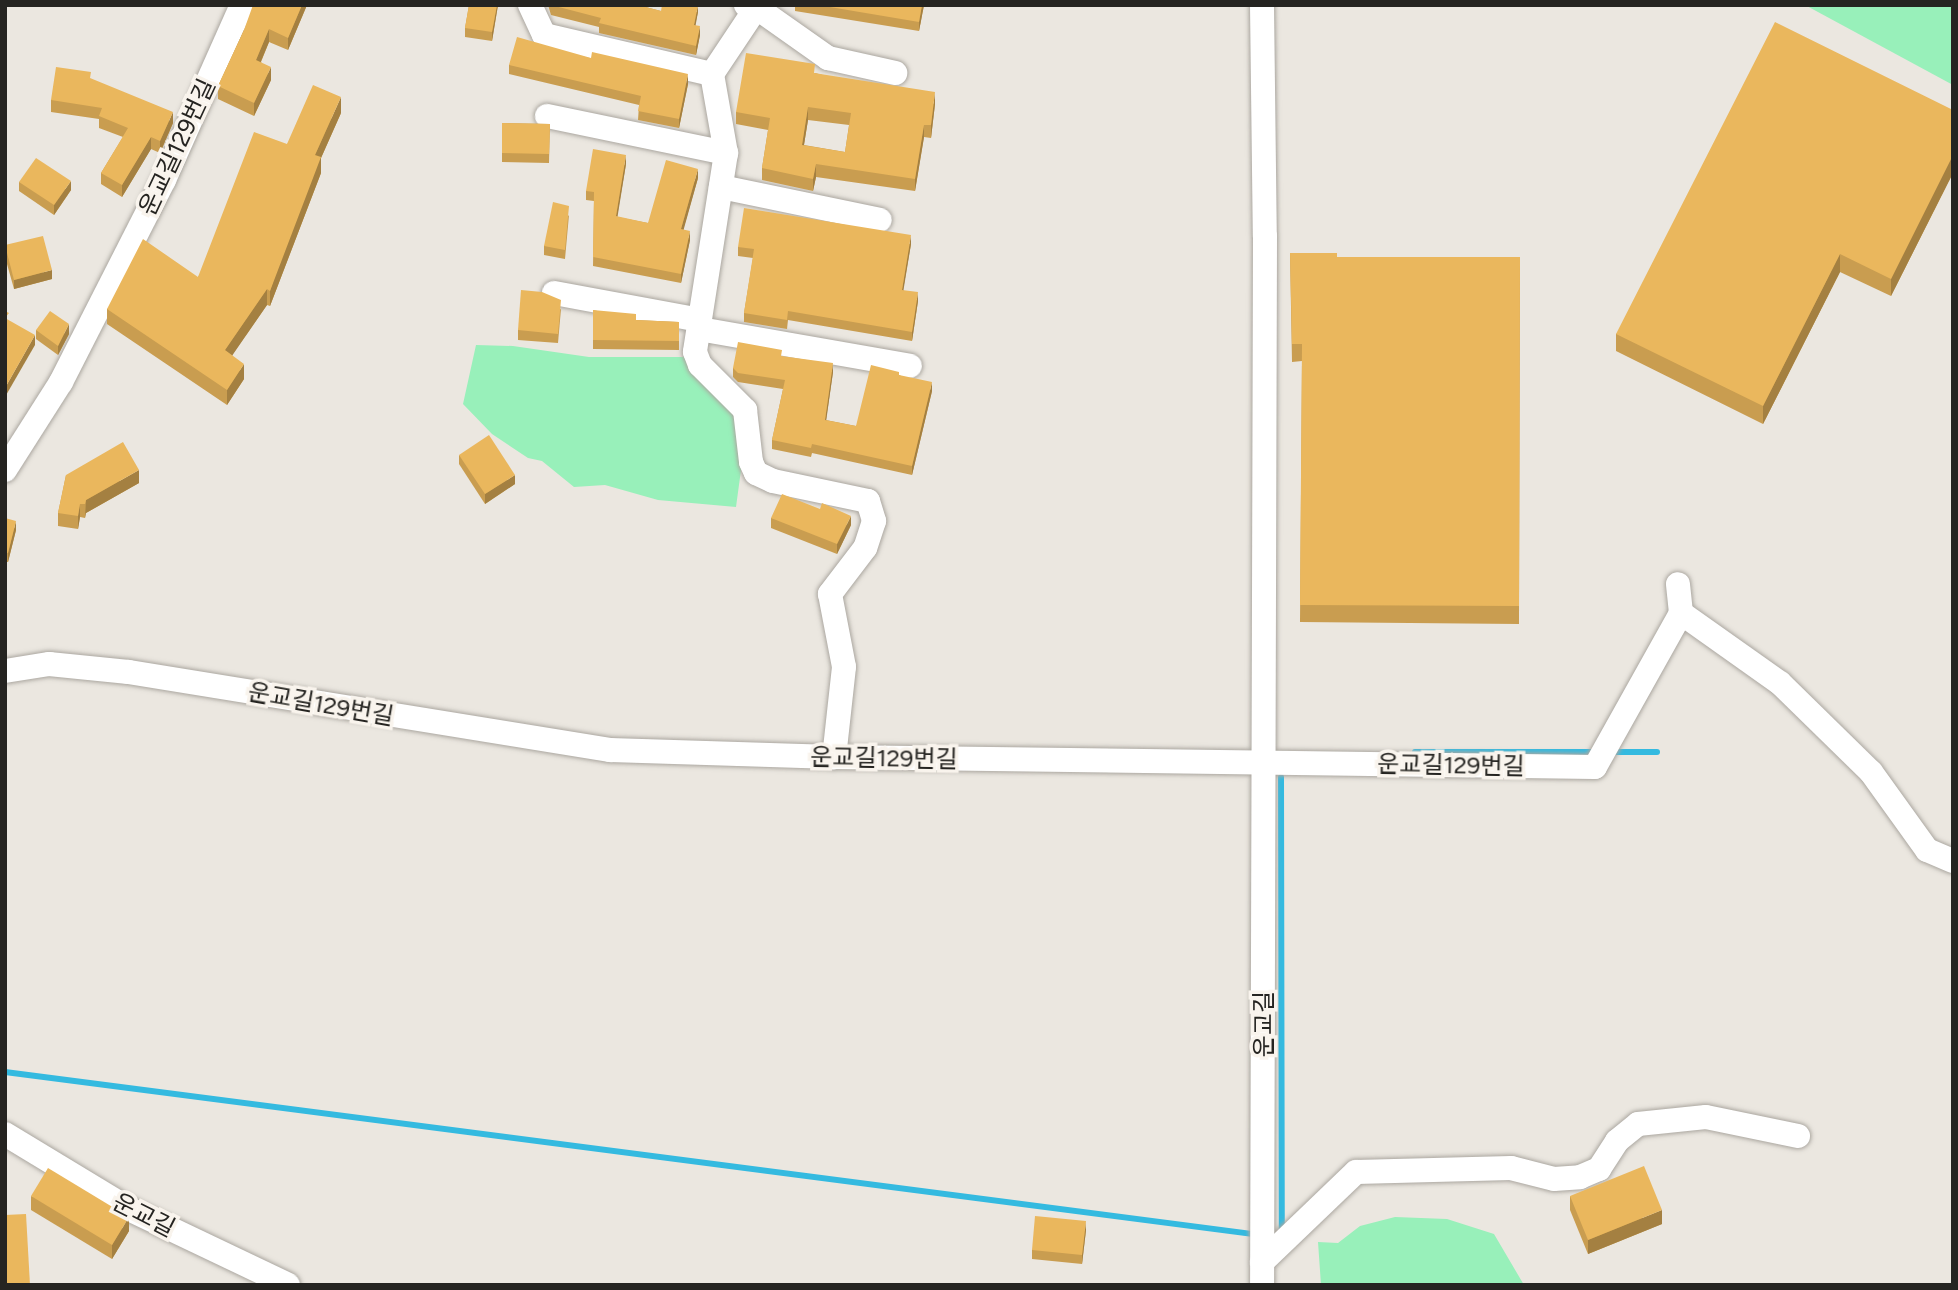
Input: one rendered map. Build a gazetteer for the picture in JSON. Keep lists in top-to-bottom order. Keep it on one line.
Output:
{"streets":{"street":["운교길129번길","운교길"]},"crossings":[["운교길129번길","운교길"]]}
